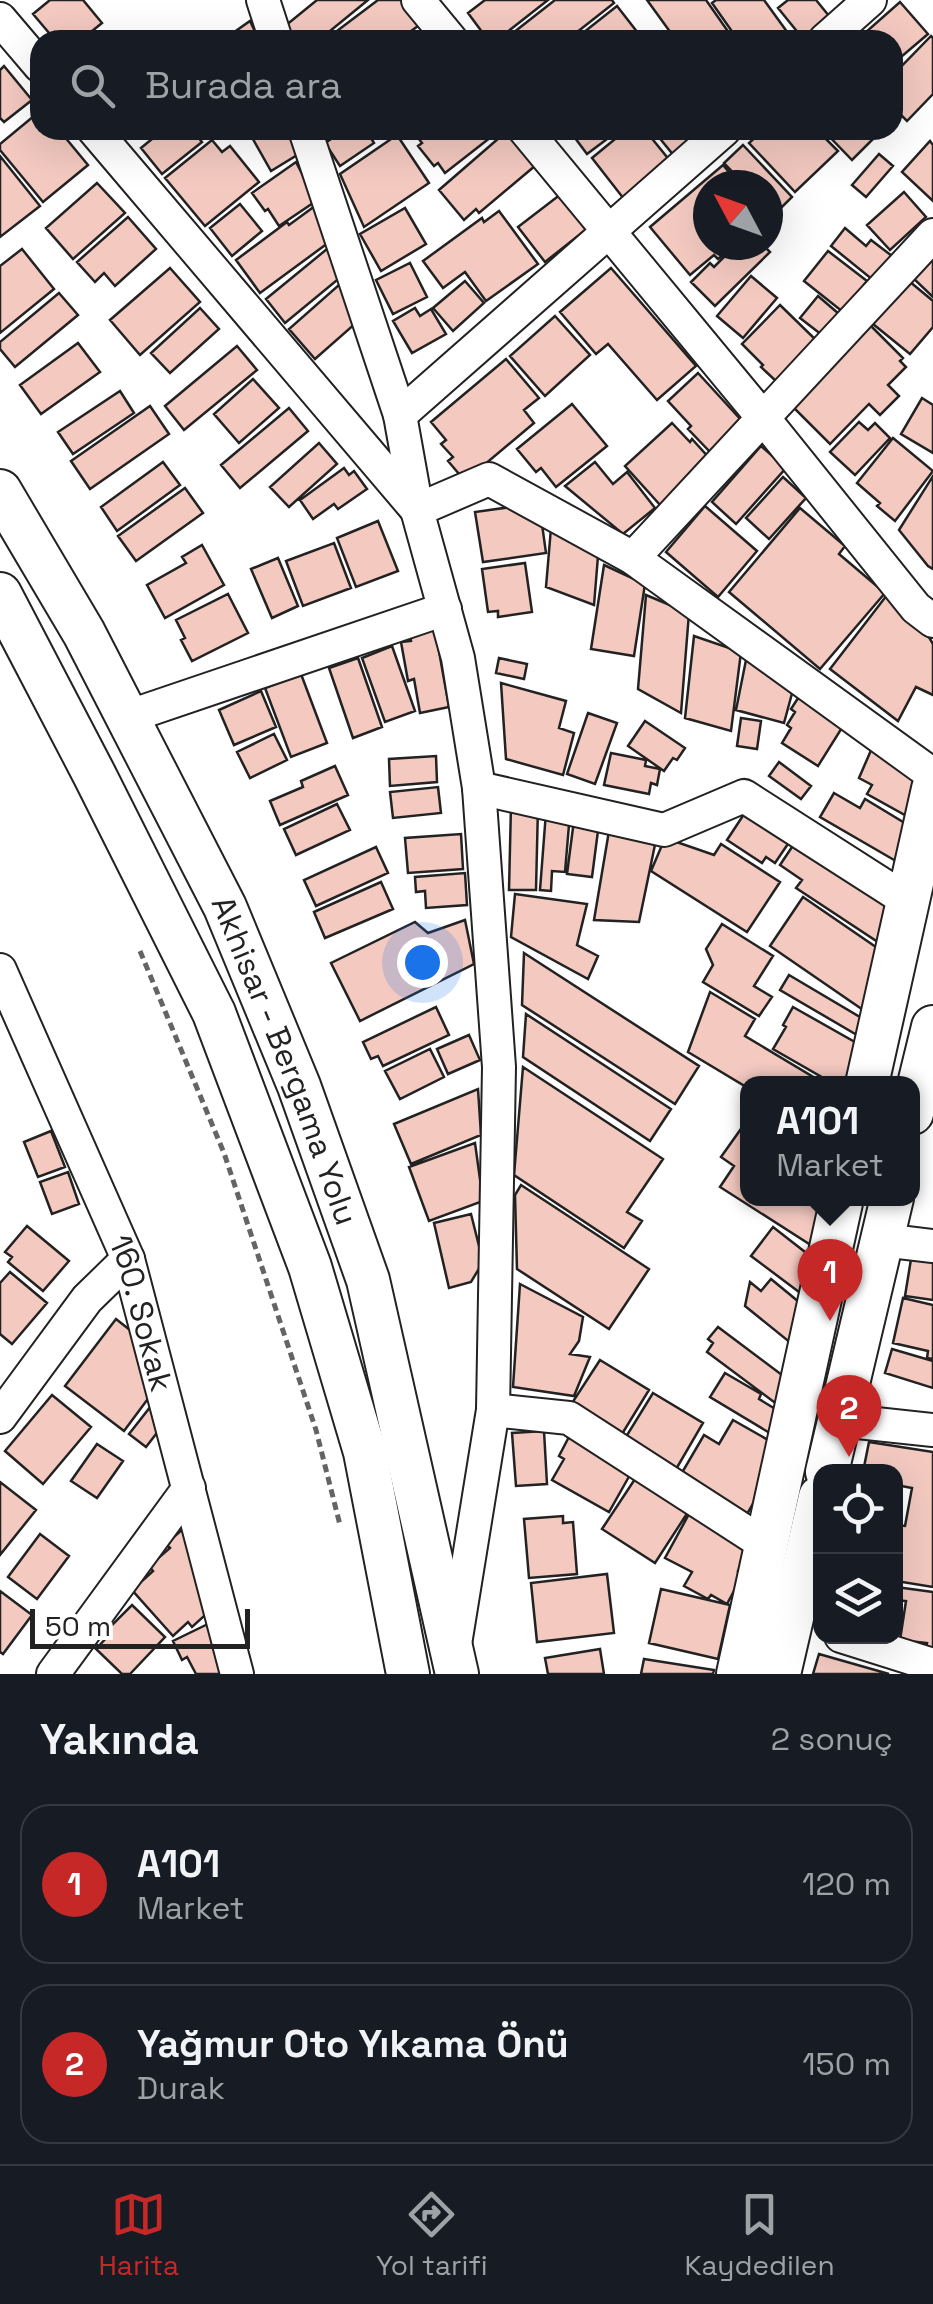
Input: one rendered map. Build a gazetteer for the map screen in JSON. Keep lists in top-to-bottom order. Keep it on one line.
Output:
{"streets":{"main road":["Akhisar - Bergama Yolu"],"street":["160. Sokak"]},"scale_bar":"50 m","north":"top left","page":{"search":"Burada ara","popup":["A101","Market"],"pins":["1","2"],"scale":"50 m","heading":["Yakında","2 sonuç"],"list":[{"mark":"1","name":"A101","note":"Market","value":"120 m"},{"mark":"2","name":"Yağmur Oto Yıkama Önü","note":"Durak","value":"150 m"}],"nav":["Harita","Yol tarifi","Kaydedilen"]}}
